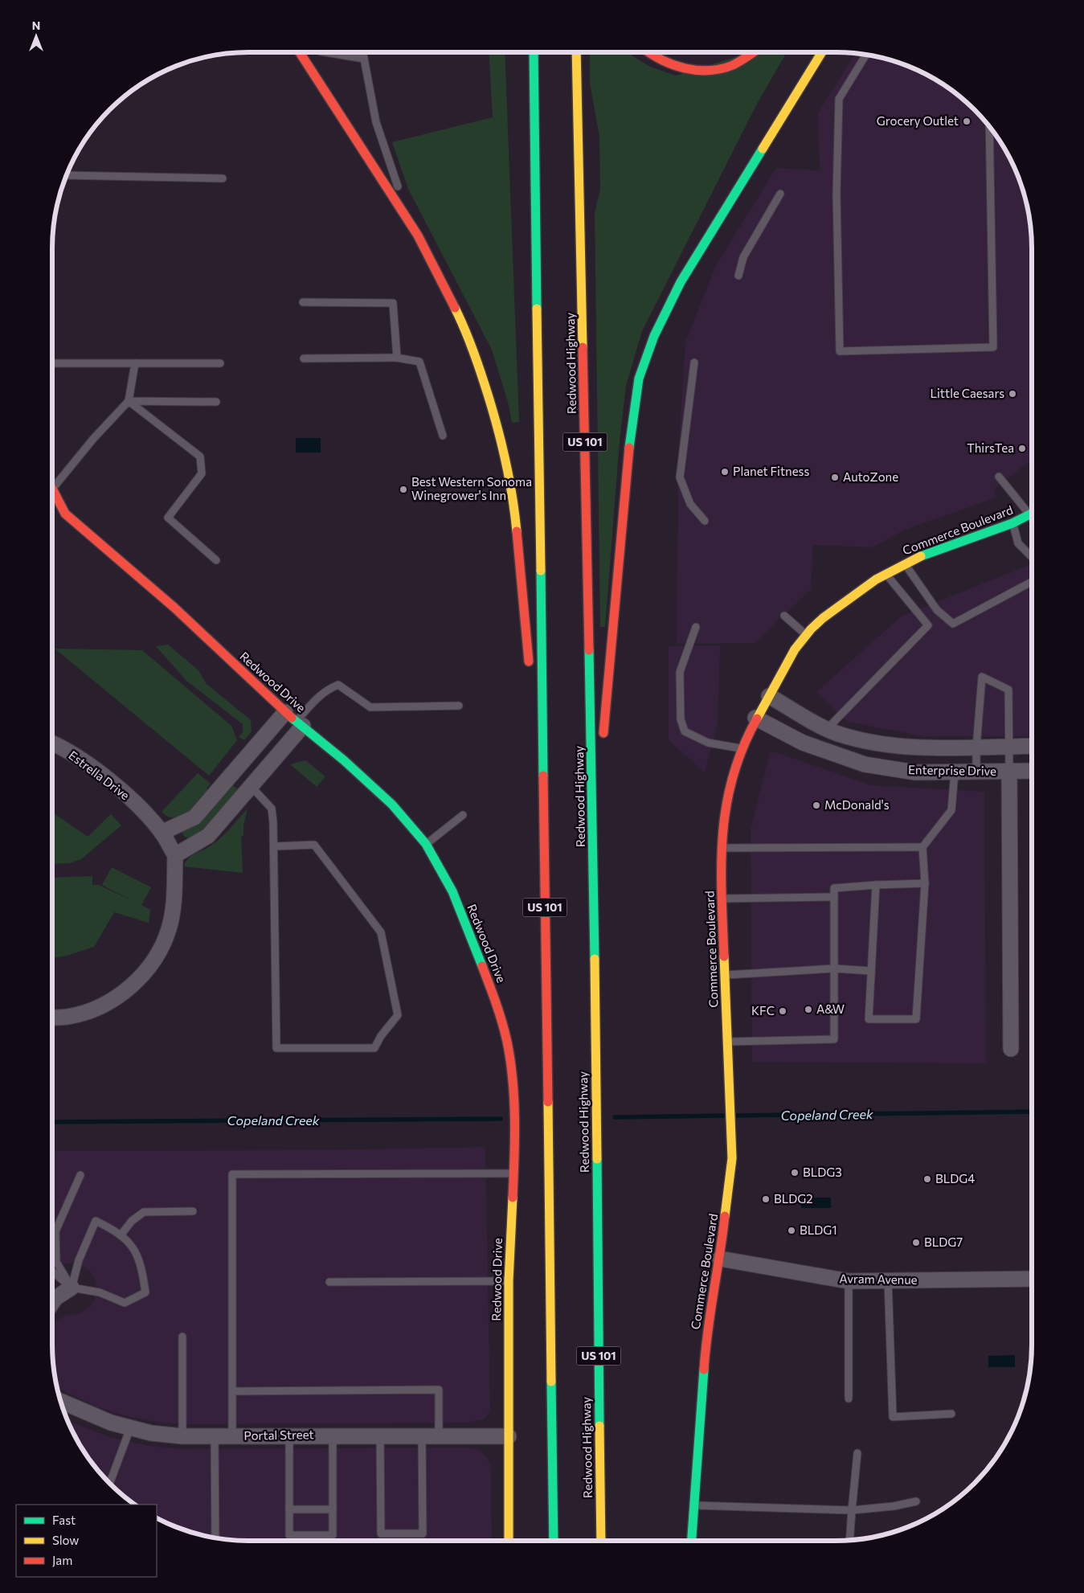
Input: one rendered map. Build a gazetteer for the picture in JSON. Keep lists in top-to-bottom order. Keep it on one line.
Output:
{"streets":{"main road":["Redwood Highway","US 101","Commerce Boulevard","Redwood Drive"],"street":["Enterprise Drive","Estrella Drive","Avram Avenue","Portal Street"]},"crossings":[["Commerce Boulevard","Enterprise Drive"],["Commerce Boulevard","Avram Avenue"],["Redwood Drive","Portal Street"]],"water":["Copeland Creek"],"places":["Grocery Outlet","Little Caesars","ThirsTea","Planet Fitness","AutoZone","Best Western Sonoma Winegrower's Inn","McDonald's","A&W","KFC","BLDG3","BLDG4","BLDG2","BLDG1","BLDG7"],"legend":["Fast","Slow","Jam"],"north":"top"}
